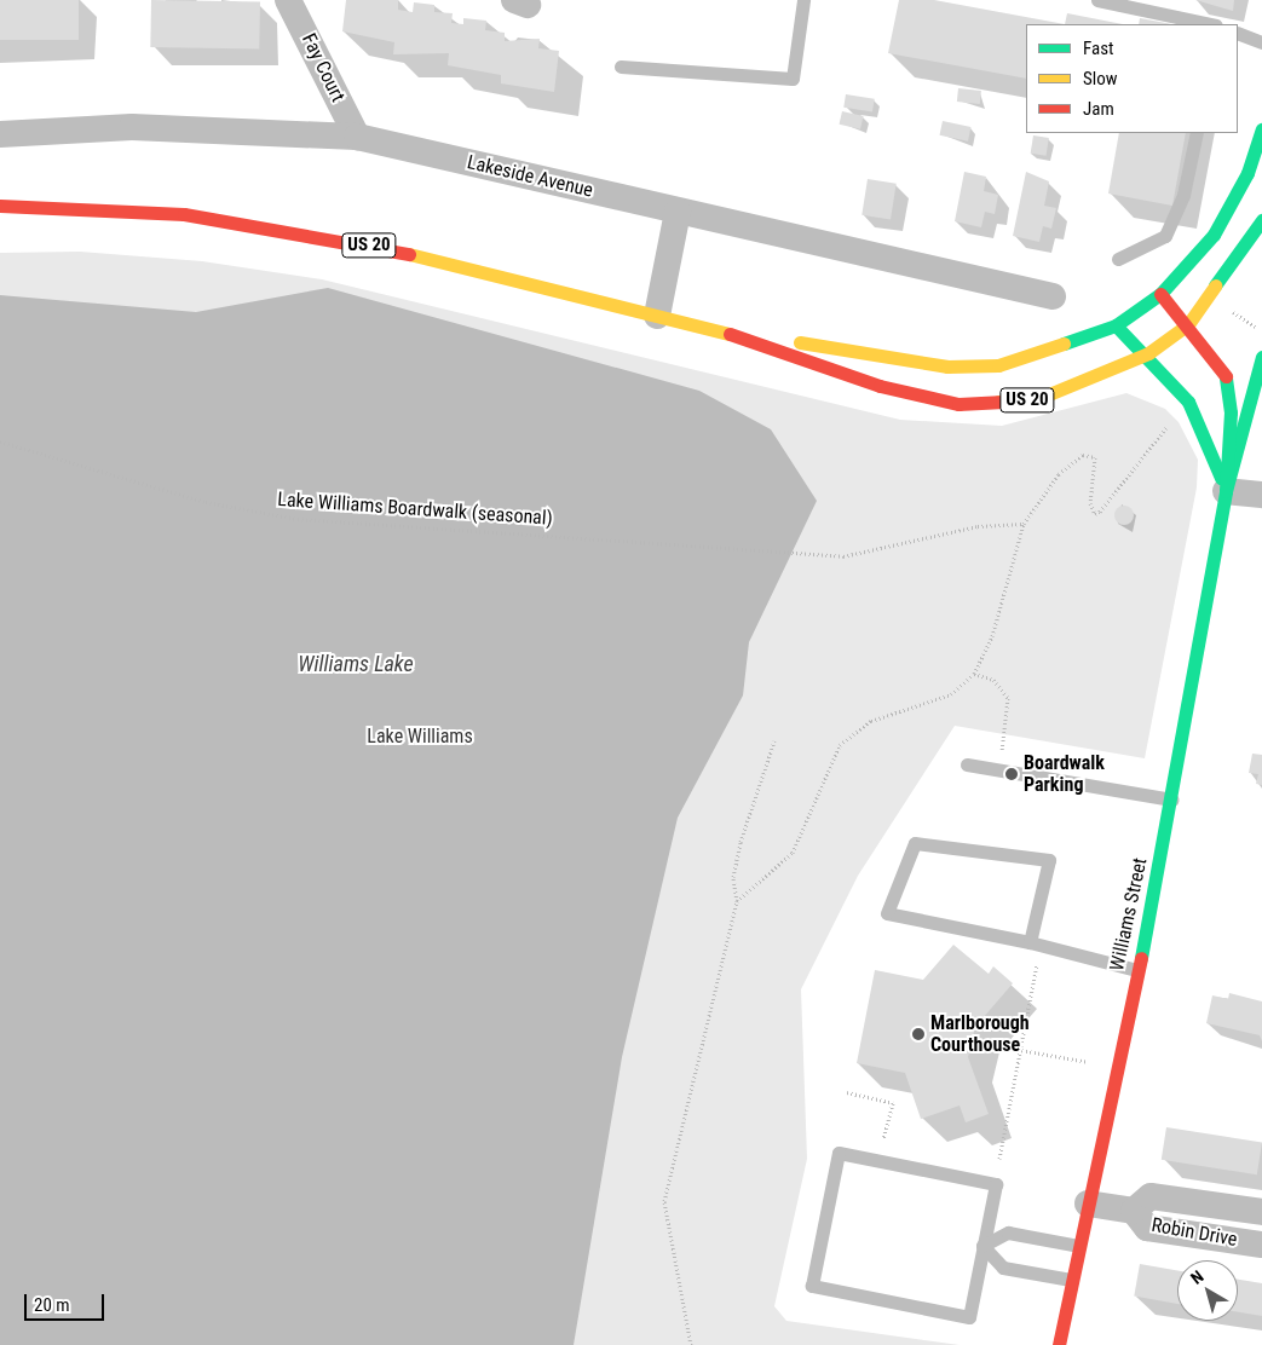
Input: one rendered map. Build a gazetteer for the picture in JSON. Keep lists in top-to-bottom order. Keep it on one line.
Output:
{"streets":{"main road":["US 20","Williams Street"],"street":["Fay Court","Lakeside Avenue","Robin Drive"],"path":["Lake Williams Boardwalk (seasonal)"]},"crossings":[["Fay Court","Lakeside Avenue"],["US 20","Williams Street"],["Williams Street","Robin Drive"]],"water":["Williams Lake"],"parks":["Lake Williams"],"places":["Boardwalk Parking","Marlborough Courthouse"],"legend":["Fast","Slow","Jam"],"scale_bar":"20 m","north":"top left"}
